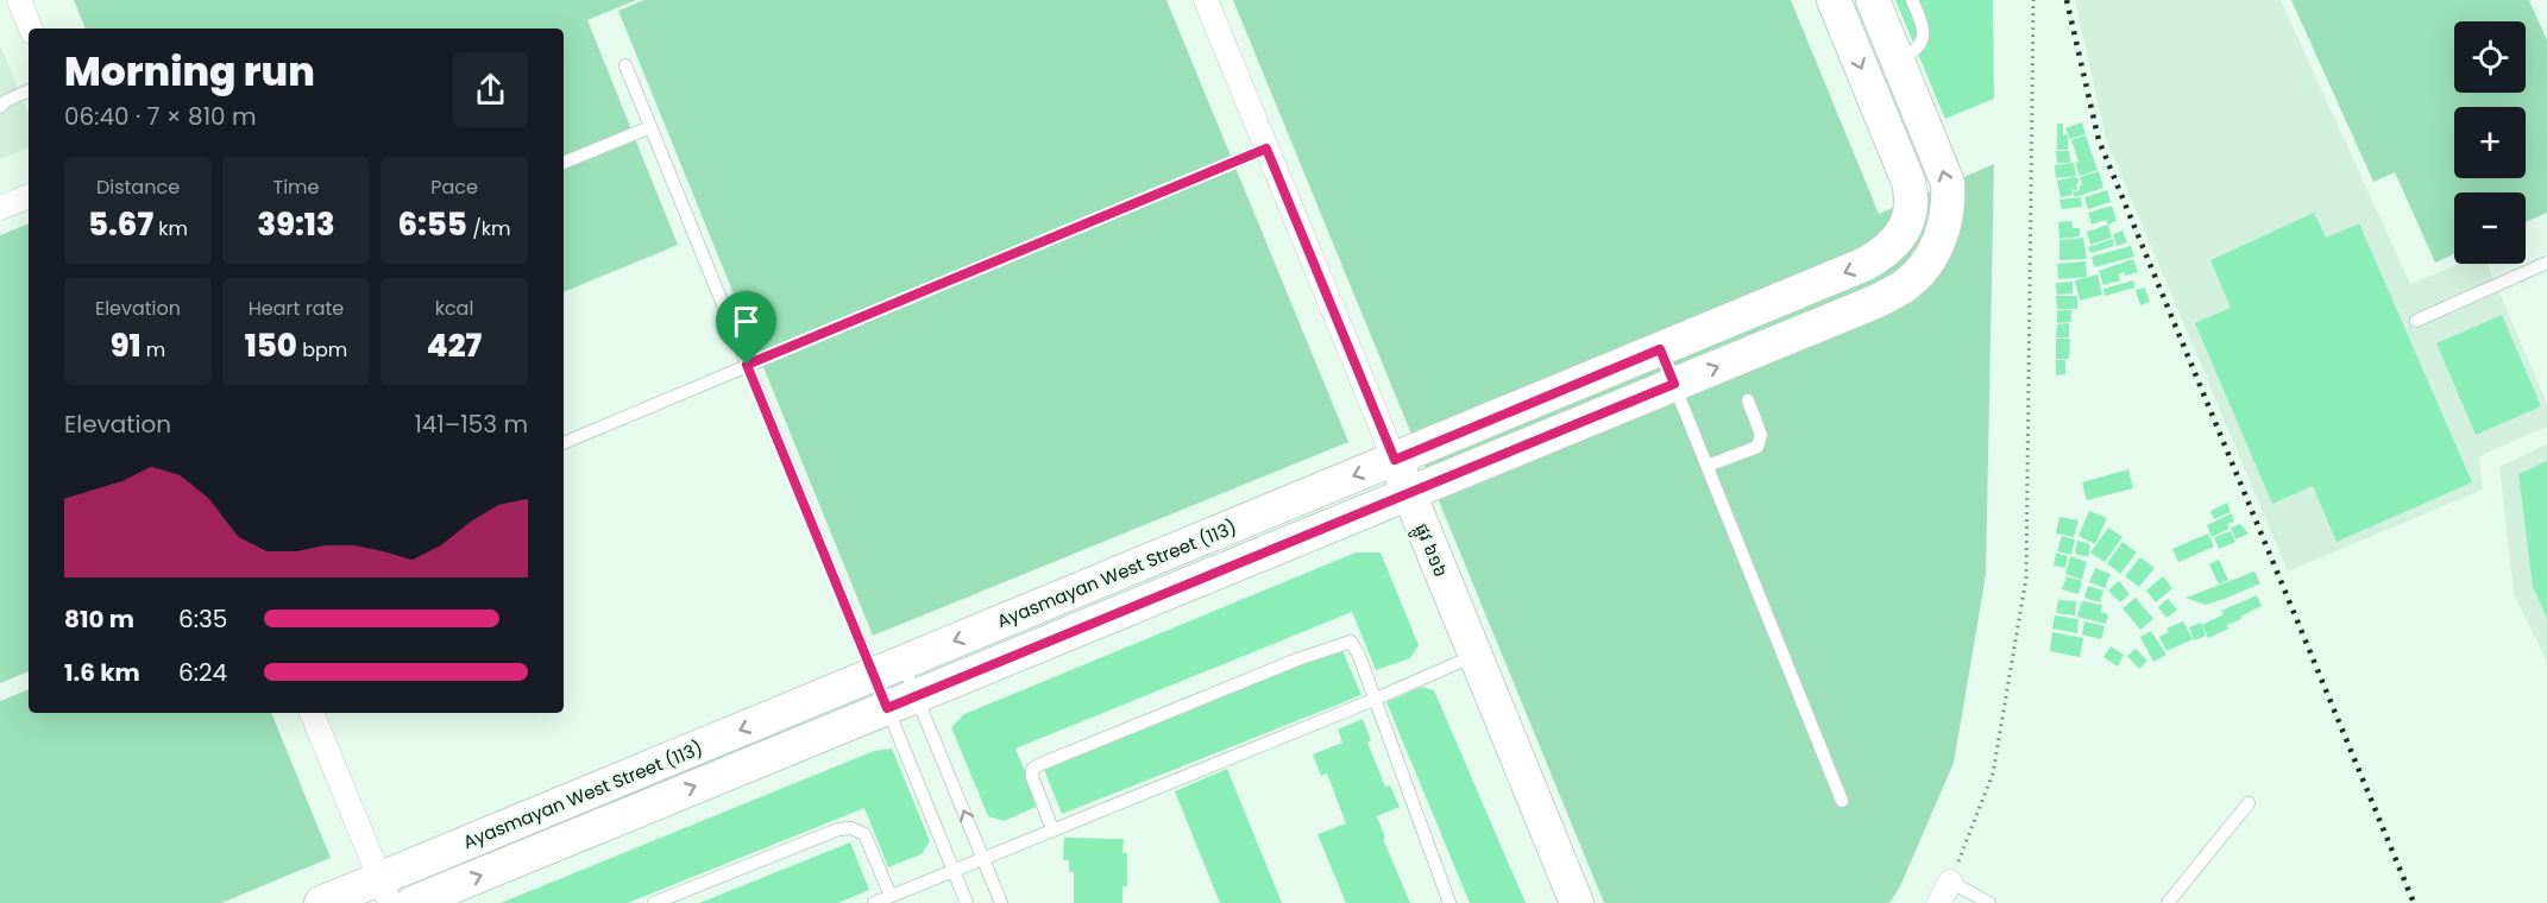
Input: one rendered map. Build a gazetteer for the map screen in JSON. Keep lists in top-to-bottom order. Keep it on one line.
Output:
{"streets":{"street":["ផ្លូវ ៦១៦","Ayasmayan West Street (113)"]},"crossings":[["ផ្លូវ ៦១៦","Ayasmayan West Street (113)"]],"page":{"map_buttons":["+","−"],"heading":["Morning run","06:40 · 7 × 810 m"],"stats":[["Distance","5.67 km"],["Time","39:13"],["Pace","6:55 /km"],["Elevation","91 m"],["Heart rate","150 bpm"],["kcal","427"]],"chart":["Elevation","141–153 m"],"list":[{"name":"810 m","note":"6:35"},{"name":"1.6 km","note":"6:24"}]}}
